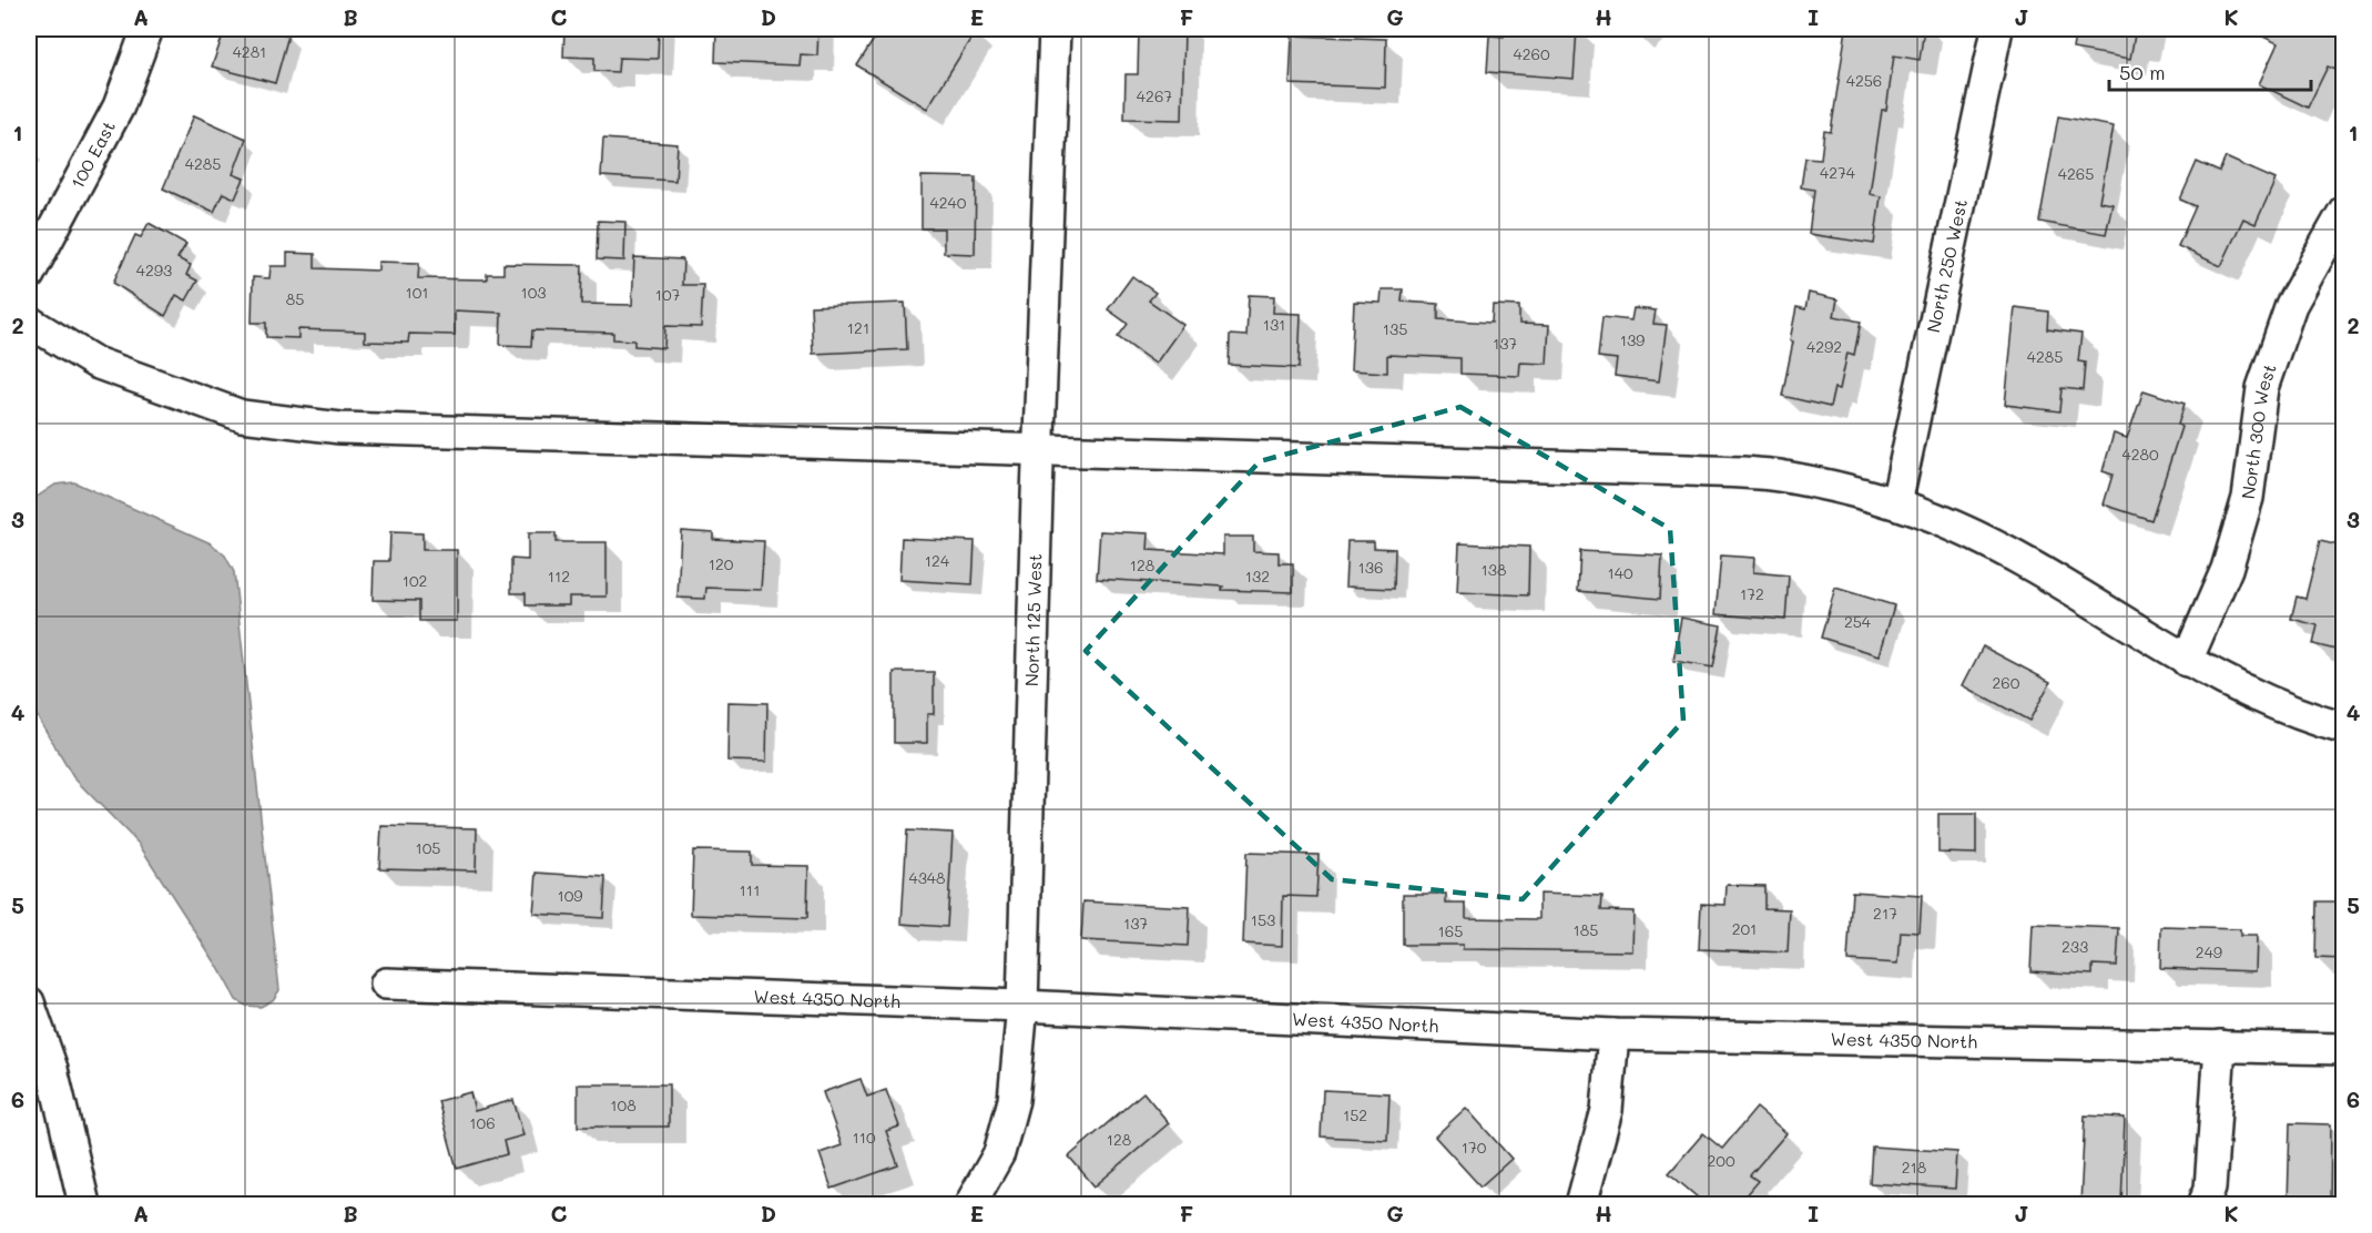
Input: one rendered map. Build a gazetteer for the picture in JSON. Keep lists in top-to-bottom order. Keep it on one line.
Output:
{"streets":{"street":["100 East","North 250 West","North 300 West","North 125 West","West 4350 North"]},"crossings":[["North 125 West","West 4350 North"]],"house_numbers":["4281","4260","4256","4267","4285","4274","4265","4240","4293","101","103","107","85","131","121","135","139","137","4292","4285","4280","124","120","128","136","138","140","112","132","102","172","254","260","105","4348","111","109","217","153","137","201","185","165","233","249","108","152","106","110","128","170","200","218"],"scale_bar":"50 m","grid":{"columns":["A","B","C","D","E","F","G","H","I","J","K"],"rows":["1","2","3","4","5","6"]}}
